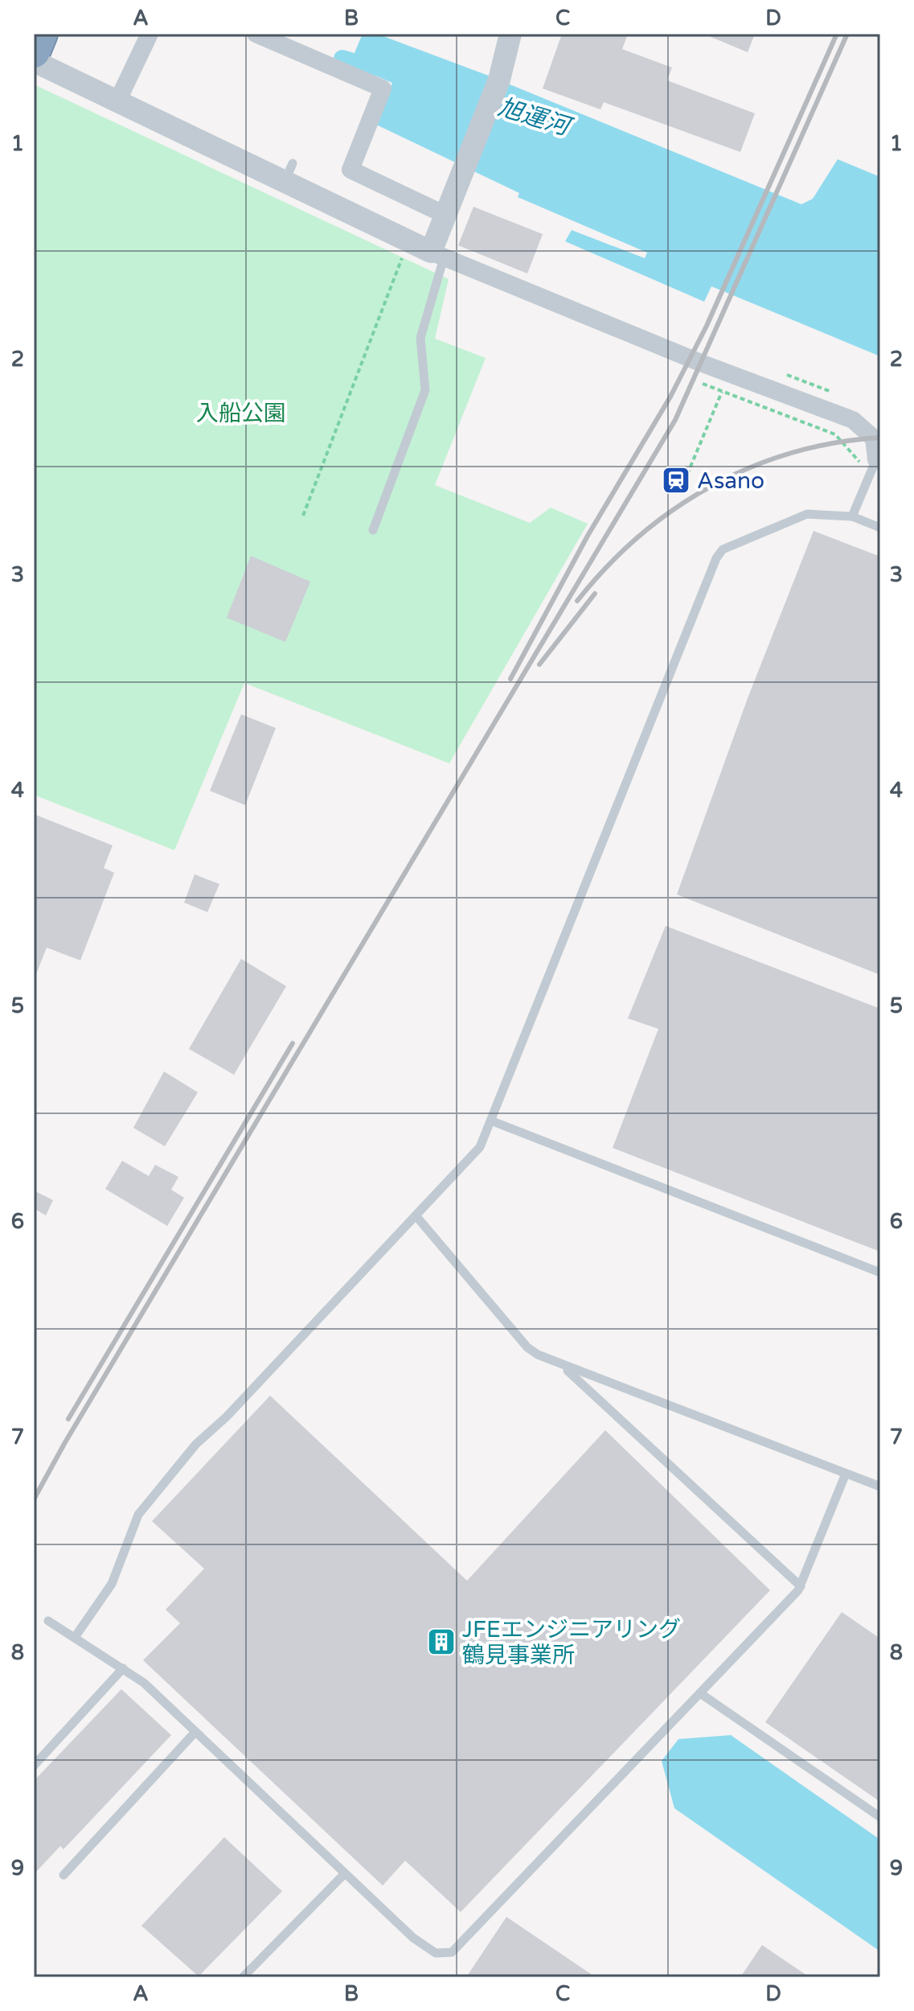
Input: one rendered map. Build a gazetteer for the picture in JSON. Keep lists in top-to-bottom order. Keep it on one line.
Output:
{"water":["旭運河"],"parks":["入船公園"],"places":{"station":["Asano"],"building":["JFEエンジニアリング 鶴見事業所"]},"grid":{"columns":["A","B","C","D"],"rows":["1","2","3","4","5","6","7","8","9"]}}
